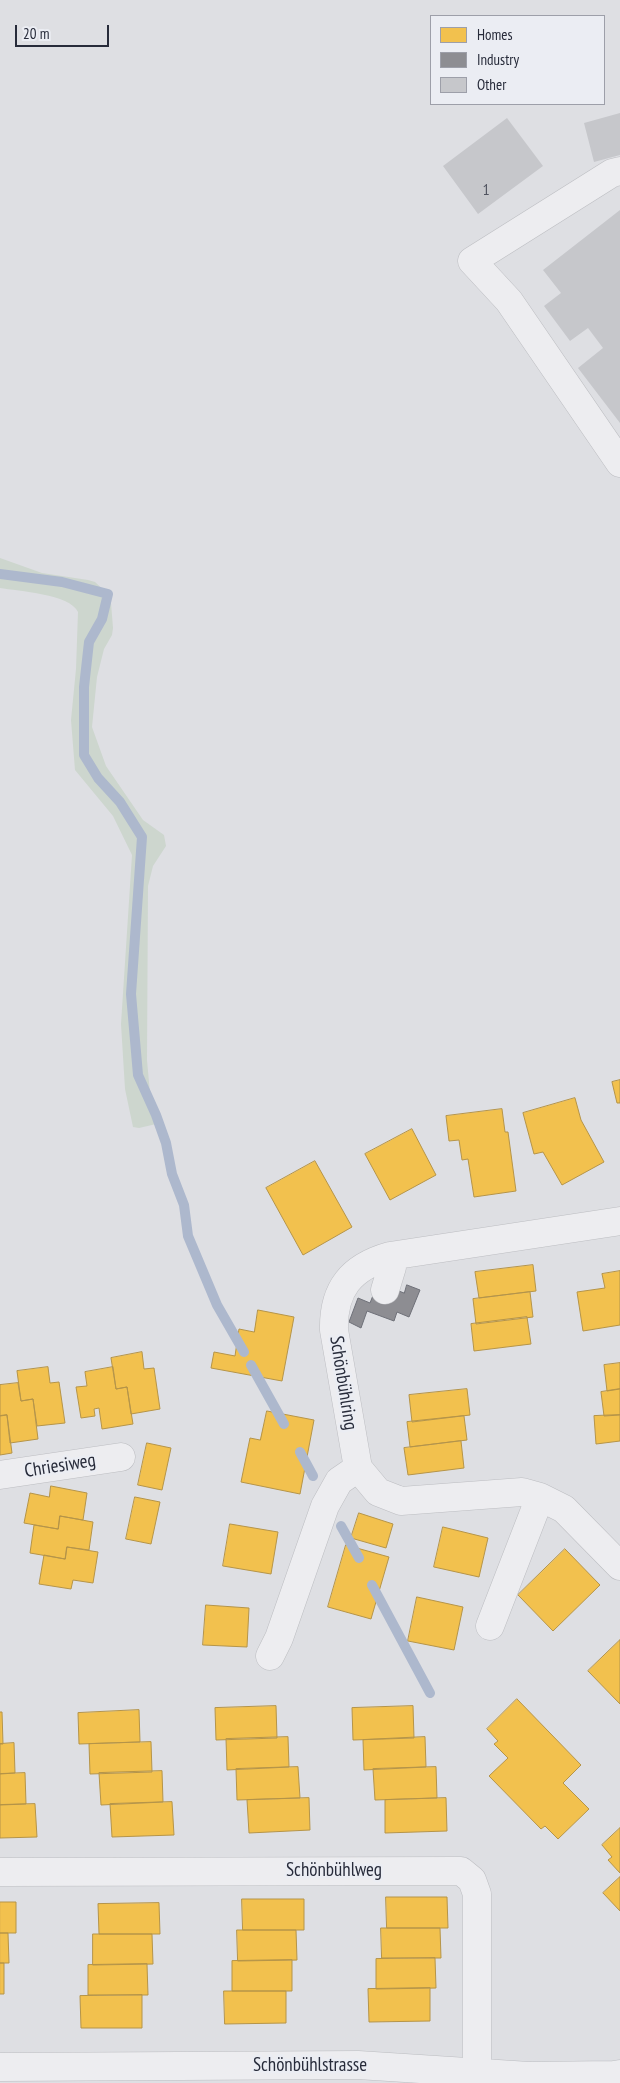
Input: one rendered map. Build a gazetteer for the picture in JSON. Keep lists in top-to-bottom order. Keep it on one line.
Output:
{"streets":{"street":["Schönbühlring","Chriesiweg","Schönbühlweg","Schönbühlstrasse"]},"crossings":[["Schönbühlweg","Schönbühlstrasse"]],"house_numbers":["1"],"legend":["Homes","Industry","Other"],"scale_bar":"20 m"}
